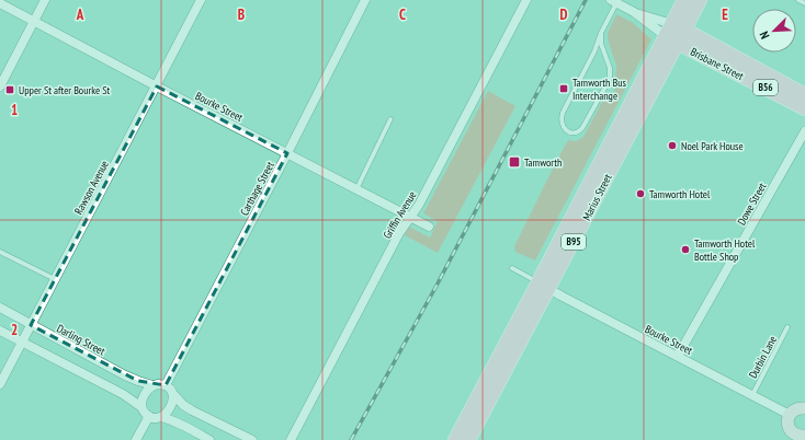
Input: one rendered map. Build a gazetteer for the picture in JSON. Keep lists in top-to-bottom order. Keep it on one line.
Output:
{"streets":{"main road":["Brisbane Street","B56","Marius Street","B95"],"street":["Bourke Street","Rawson Avenue","Carthage Street","Dowe Street","Griffin Avenue","Darling Street"],"lane":["Durbin Lane"]},"crossings":[["Brisbane Street","Marius Street"],["Bourke Street","Rawson Avenue"],["Bourke Street","Carthage Street"],["Bourke Street","Marius Street"],["Bourke Street","Dowe Street"],["Bourke Street","Griffin Avenue"],["Bourke Street","Durbin Lane"],["Rawson Avenue","Darling Street"],["Carthage Street","Darling Street"]],"places":{"transit":["Tamworth Bus Interchange","Upper St after Bourke St","Tamworth"],"other":["Noel Park House","Tamworth Hotel","Tamworth Hotel Bottle Shop"]},"north":"bottom left","grid":{"columns":["A","B","C","D","E"],"rows":["1","2"]}}
